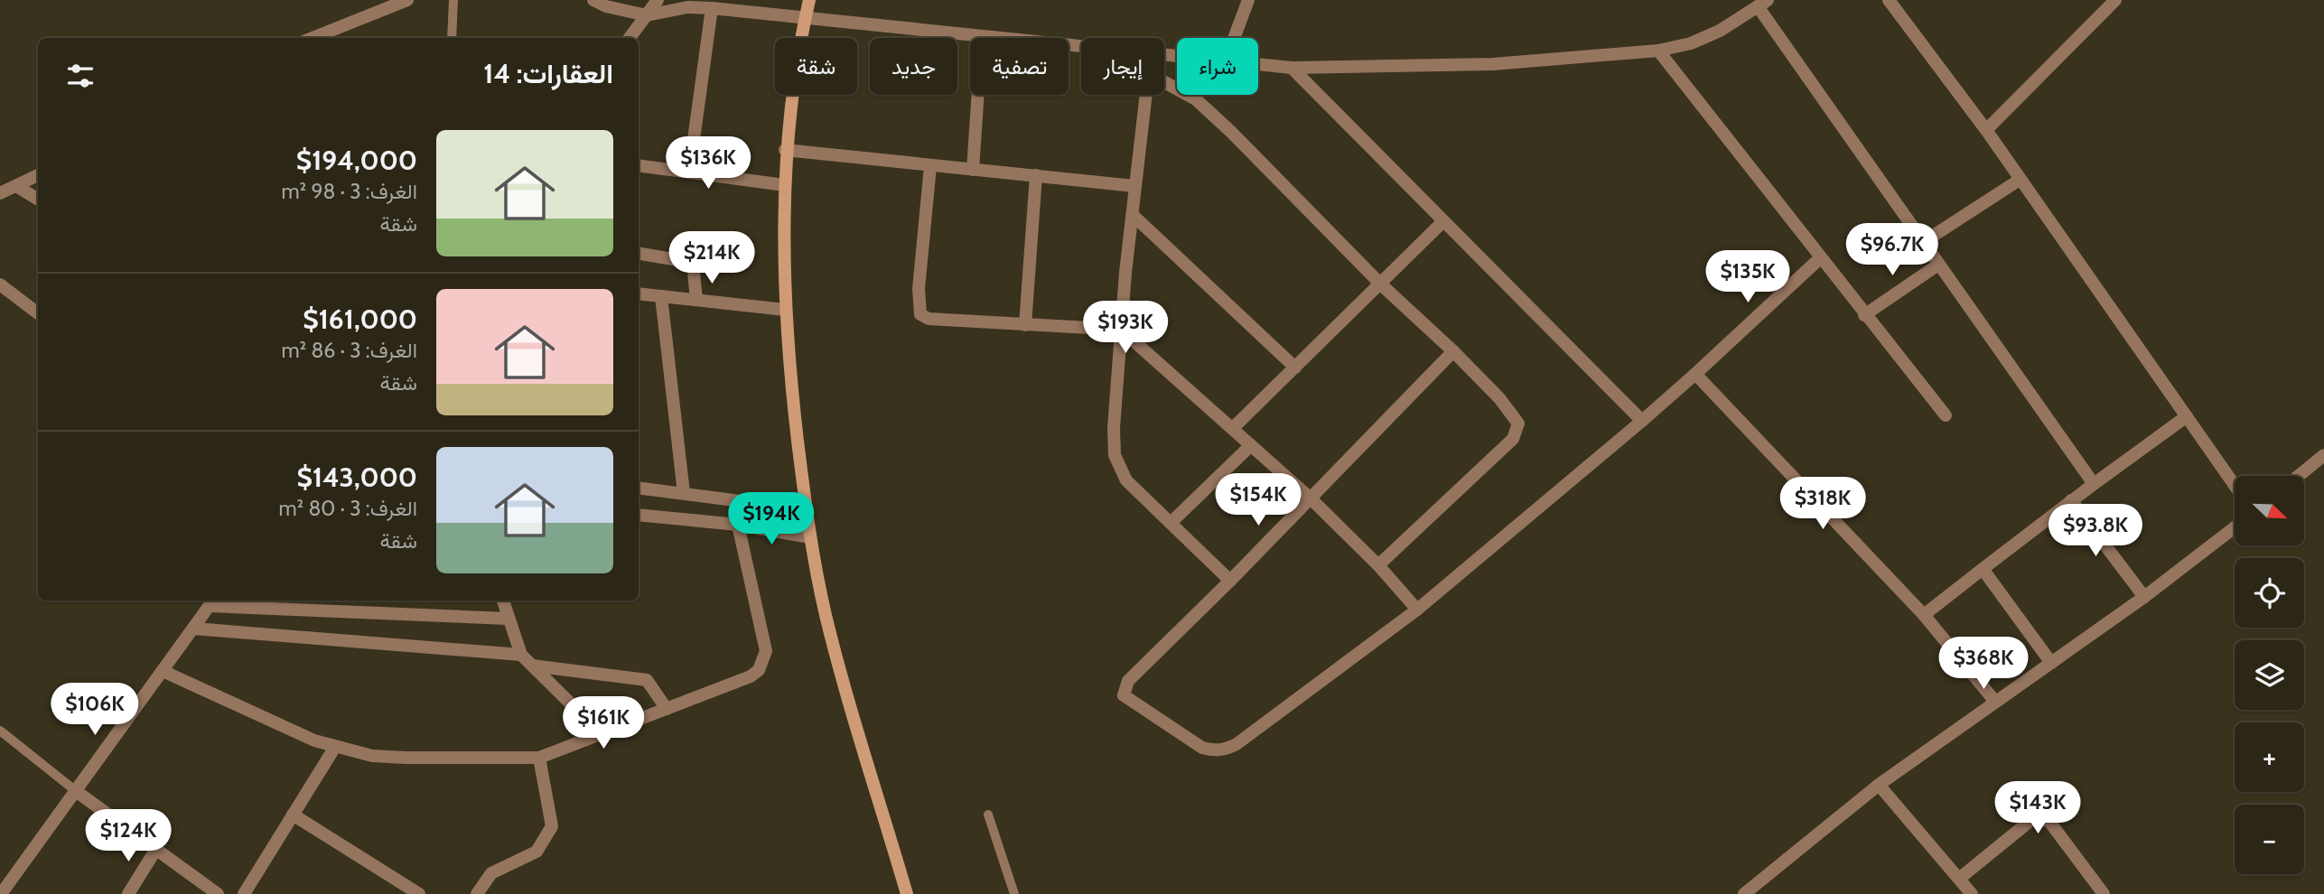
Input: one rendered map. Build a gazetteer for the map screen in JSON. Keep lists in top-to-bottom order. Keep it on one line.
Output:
{"north":"bottom right","page":{"chip":["شراء","إيجار","تصفية","جديد","شقة"],"heading":"العقارات: 14","list":[{"name":"$194,000","note":"الغرف: 3 · 98 m² · شقة"},{"name":"$161,000","note":"الغرف: 3 · 86 m² · شقة"},{"name":"$143,000","note":"الغرف: 3 · 80 m² · شقة"}],"price":["$136K","$96.7K","$214K","$135K","$193K","$154K","$318K","$194K","$93.8K","$368K","$106K","$161K","$143K","$124K"],"map_buttons":["+","−"]}}
